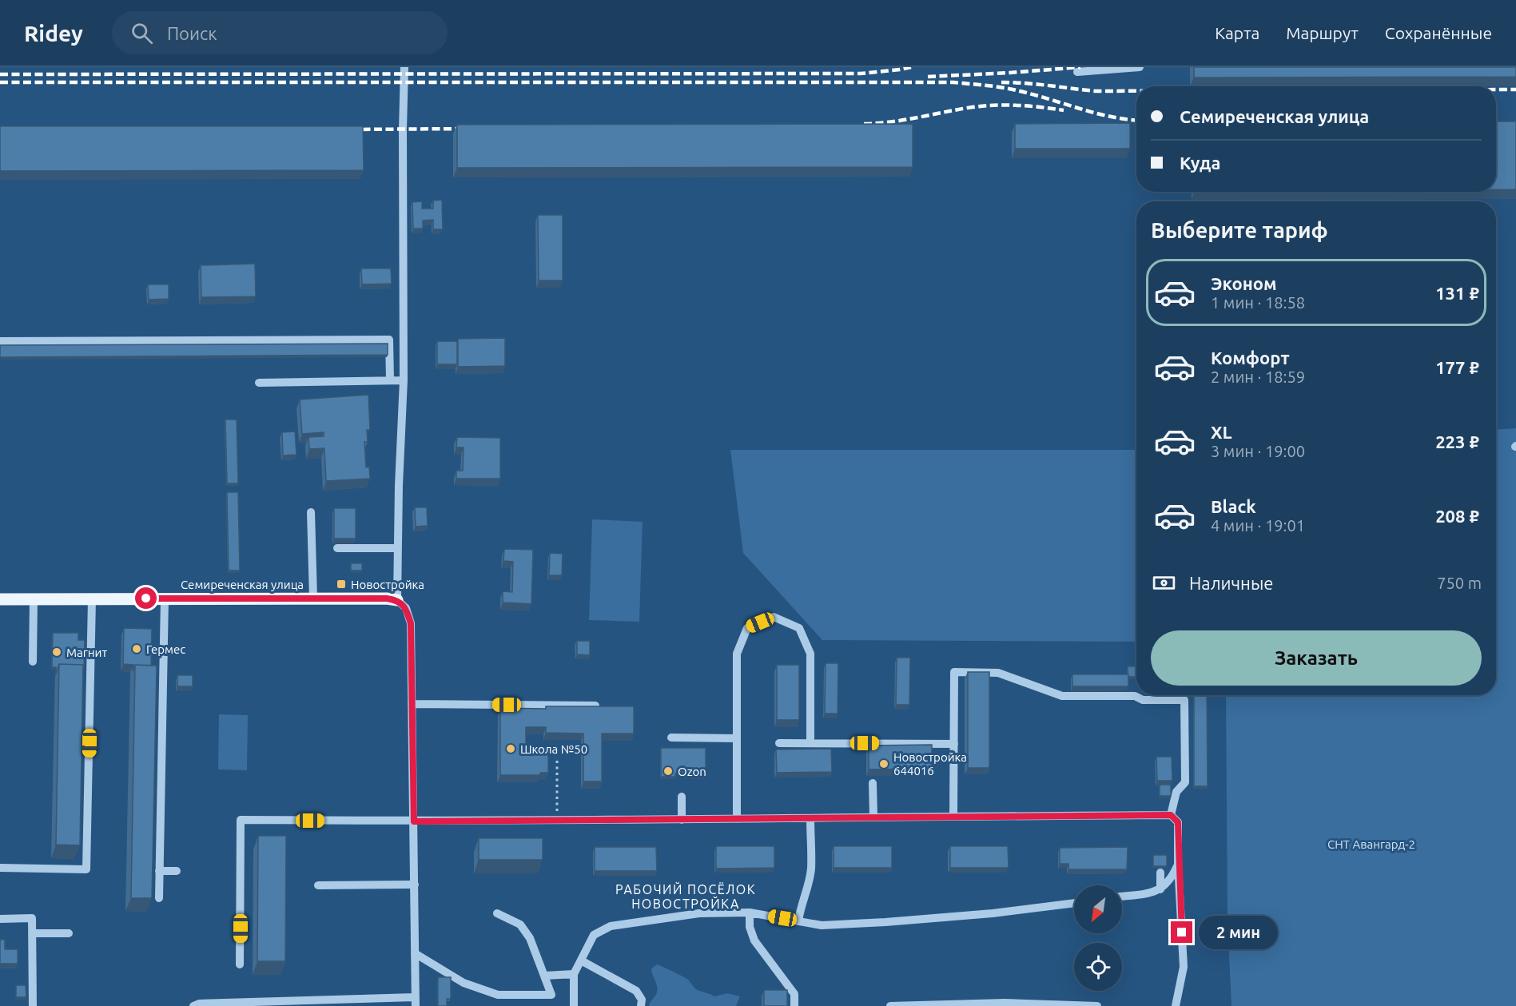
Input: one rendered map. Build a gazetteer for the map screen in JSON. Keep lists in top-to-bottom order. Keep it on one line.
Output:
{"streets":{"main road":["Семиреченская улица"]},"districts":["РАБОЧИЙ ПОСЁЛОК НОВОСТРОЙКА"],"parks":["СНТ Авангард-2"],"places":{"transit":["Новостройка"],"other":["Гермес","Магнит","Школа №50","Новостройка 644016","Ozon"]},"north":"bottom left","page":{"header":"Ridey","search":"Поиск","nav":["Карта","Маршрут","Сохранённые"],"banner":["Семиреченская улица","Куда"],"heading":"Выберите тариф","list":[{"name":"Эконом","note":"1 мин · 18:58","value":"131 ₽"},{"name":"Комфорт","note":"2 мин · 18:59","value":"177 ₽"},{"name":"XL","note":"3 мин · 19:00","value":"223 ₽"},{"name":"Black","note":"4 мин · 19:01","value":"208 ₽"}],"pay":["Наличные","750 m"],"buttons":"Заказать","bubble":"2 мин"}}
